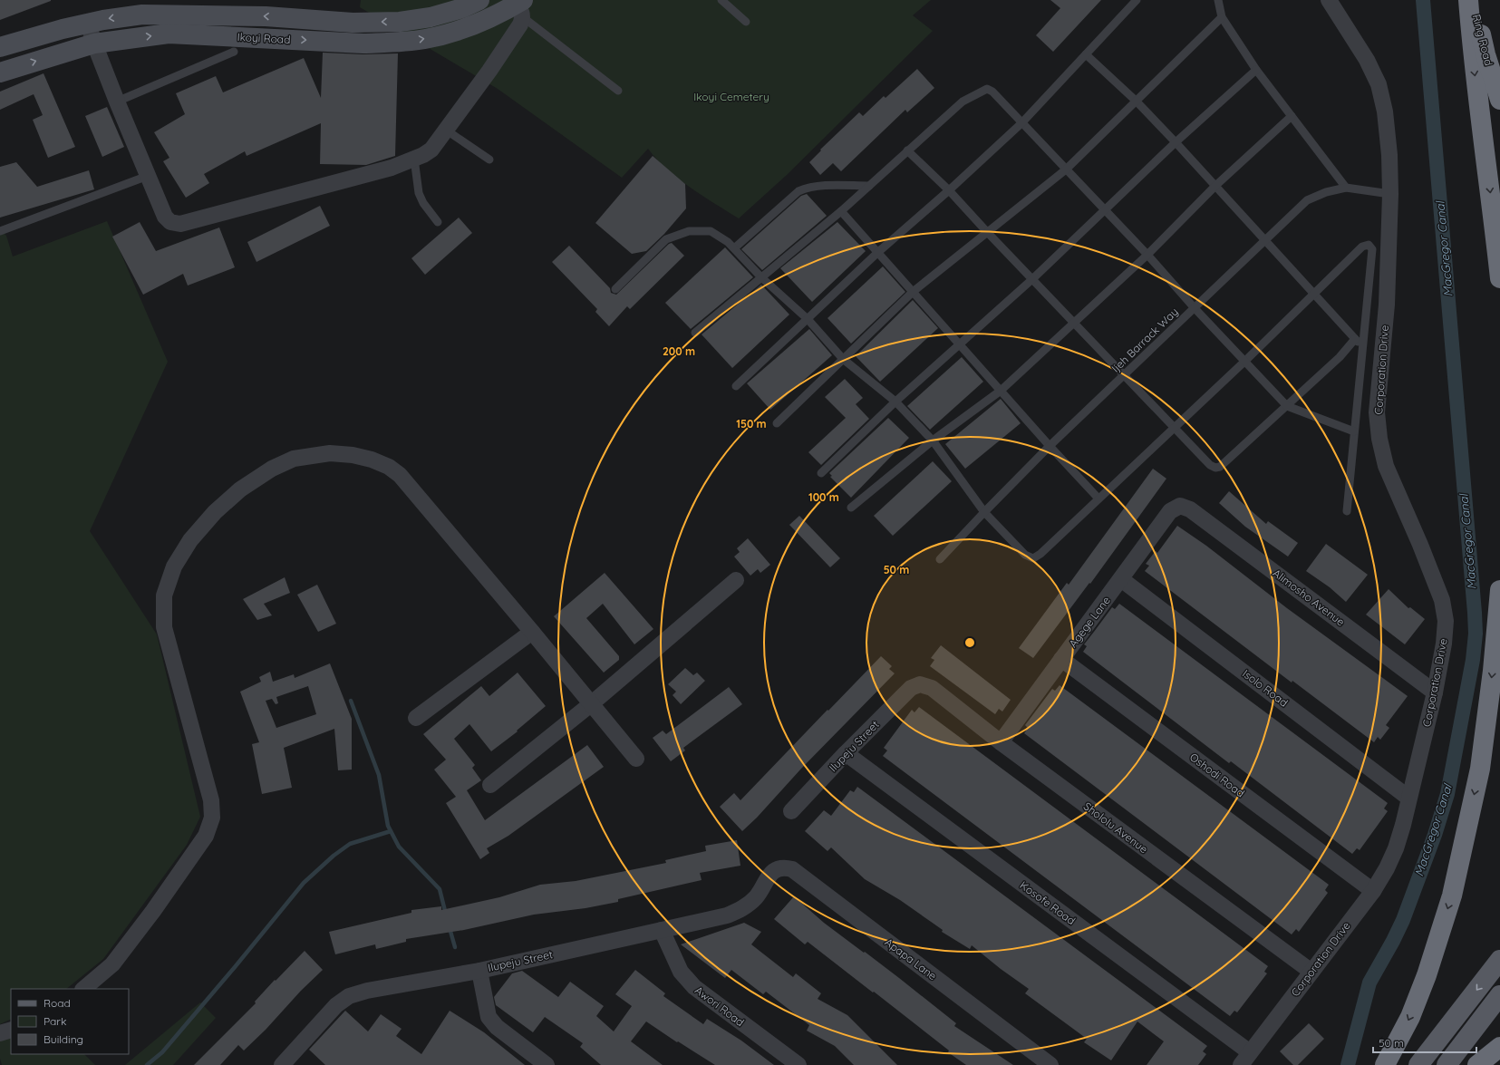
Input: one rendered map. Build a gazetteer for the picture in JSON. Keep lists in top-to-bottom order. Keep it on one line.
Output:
{"streets":{"highway":["Ring Road"],"main road":["Ikoyi Road"],"street":["Corporation Drive","Alimosho Avenue","Agege Lane","Isolo Road","Ilupeju Street","Oshodi Road","Shololu Avenue","Kosofe Road","Apapa Lane","Awori Road"],"lane":["Ijeh Barrack Way"]},"crossings":[["Ijeh Barrack Way","Corporation Drive"],["Corporation Drive","Alimosho Avenue"],["Corporation Drive","Isolo Road"],["Corporation Drive","Oshodi Road"],["Corporation Drive","Shololu Avenue"],["Corporation Drive","Kosofe Road"],["Alimosho Avenue","Agege Lane"],["Agege Lane","Isolo Road"],["Agege Lane","Oshodi Road"],["Agege Lane","Shololu Avenue"],["Ilupeju Street","Shololu Avenue"],["Ilupeju Street","Kosofe Road"],["Ilupeju Street","Apapa Lane"],["Ilupeju Street","Awori Road"]],"water":["MacGregor Canal"],"parks":["Ikoyi Cemetery"],"legend":["Road","Park","Building"],"scale_bar":"50 m","rings":["200 m","150 m","100 m","50 m"]}
